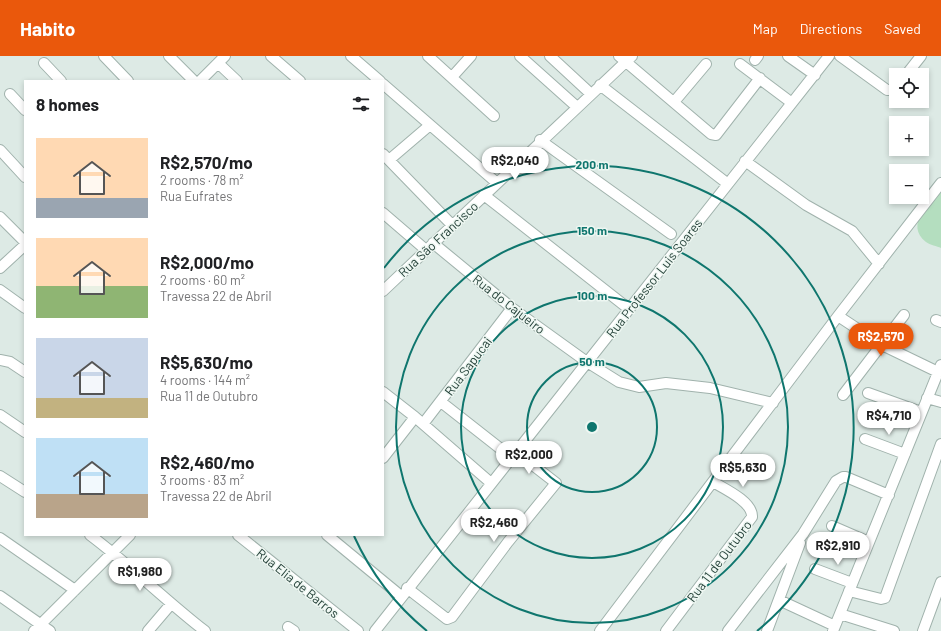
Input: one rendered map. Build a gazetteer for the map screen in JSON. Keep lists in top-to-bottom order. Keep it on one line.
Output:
{"streets":{"street":["Rua São Francisco","Rua Professor Luis Soares","Rua do Cajueiro","Rua Sapucai","Rua 11 de Outubro","Rua Elia de Barros"]},"crossings":[["Rua São Francisco","Rua do Cajueiro"],["Rua Professor Luis Soares","Rua do Cajueiro"],["Rua do Cajueiro","Rua Sapucai"]],"page":{"header":"Habito","nav":["Map","Directions","Saved"],"map_buttons":["+","−"],"heading":"8 homes","list":[{"name":"R$2,570/mo","note":"2 rooms · 78 m² · Rua Eufrates"},{"name":"R$2,000/mo","note":"2 rooms · 60 m² · Travessa 22 de Abril"},{"name":"R$5,630/mo","note":"4 rooms · 144 m² · Rua 11 de Outubro"},{"name":"R$2,460/mo","note":"3 rooms · 83 m² · Travessa 22 de Abril"}],"price":["R$2,040","R$2,570","R$4,710","R$2,000","R$5,630","R$2,460","R$2,910","R$1,980"]},"rings":["200 m","150 m","100 m","50 m"]}
